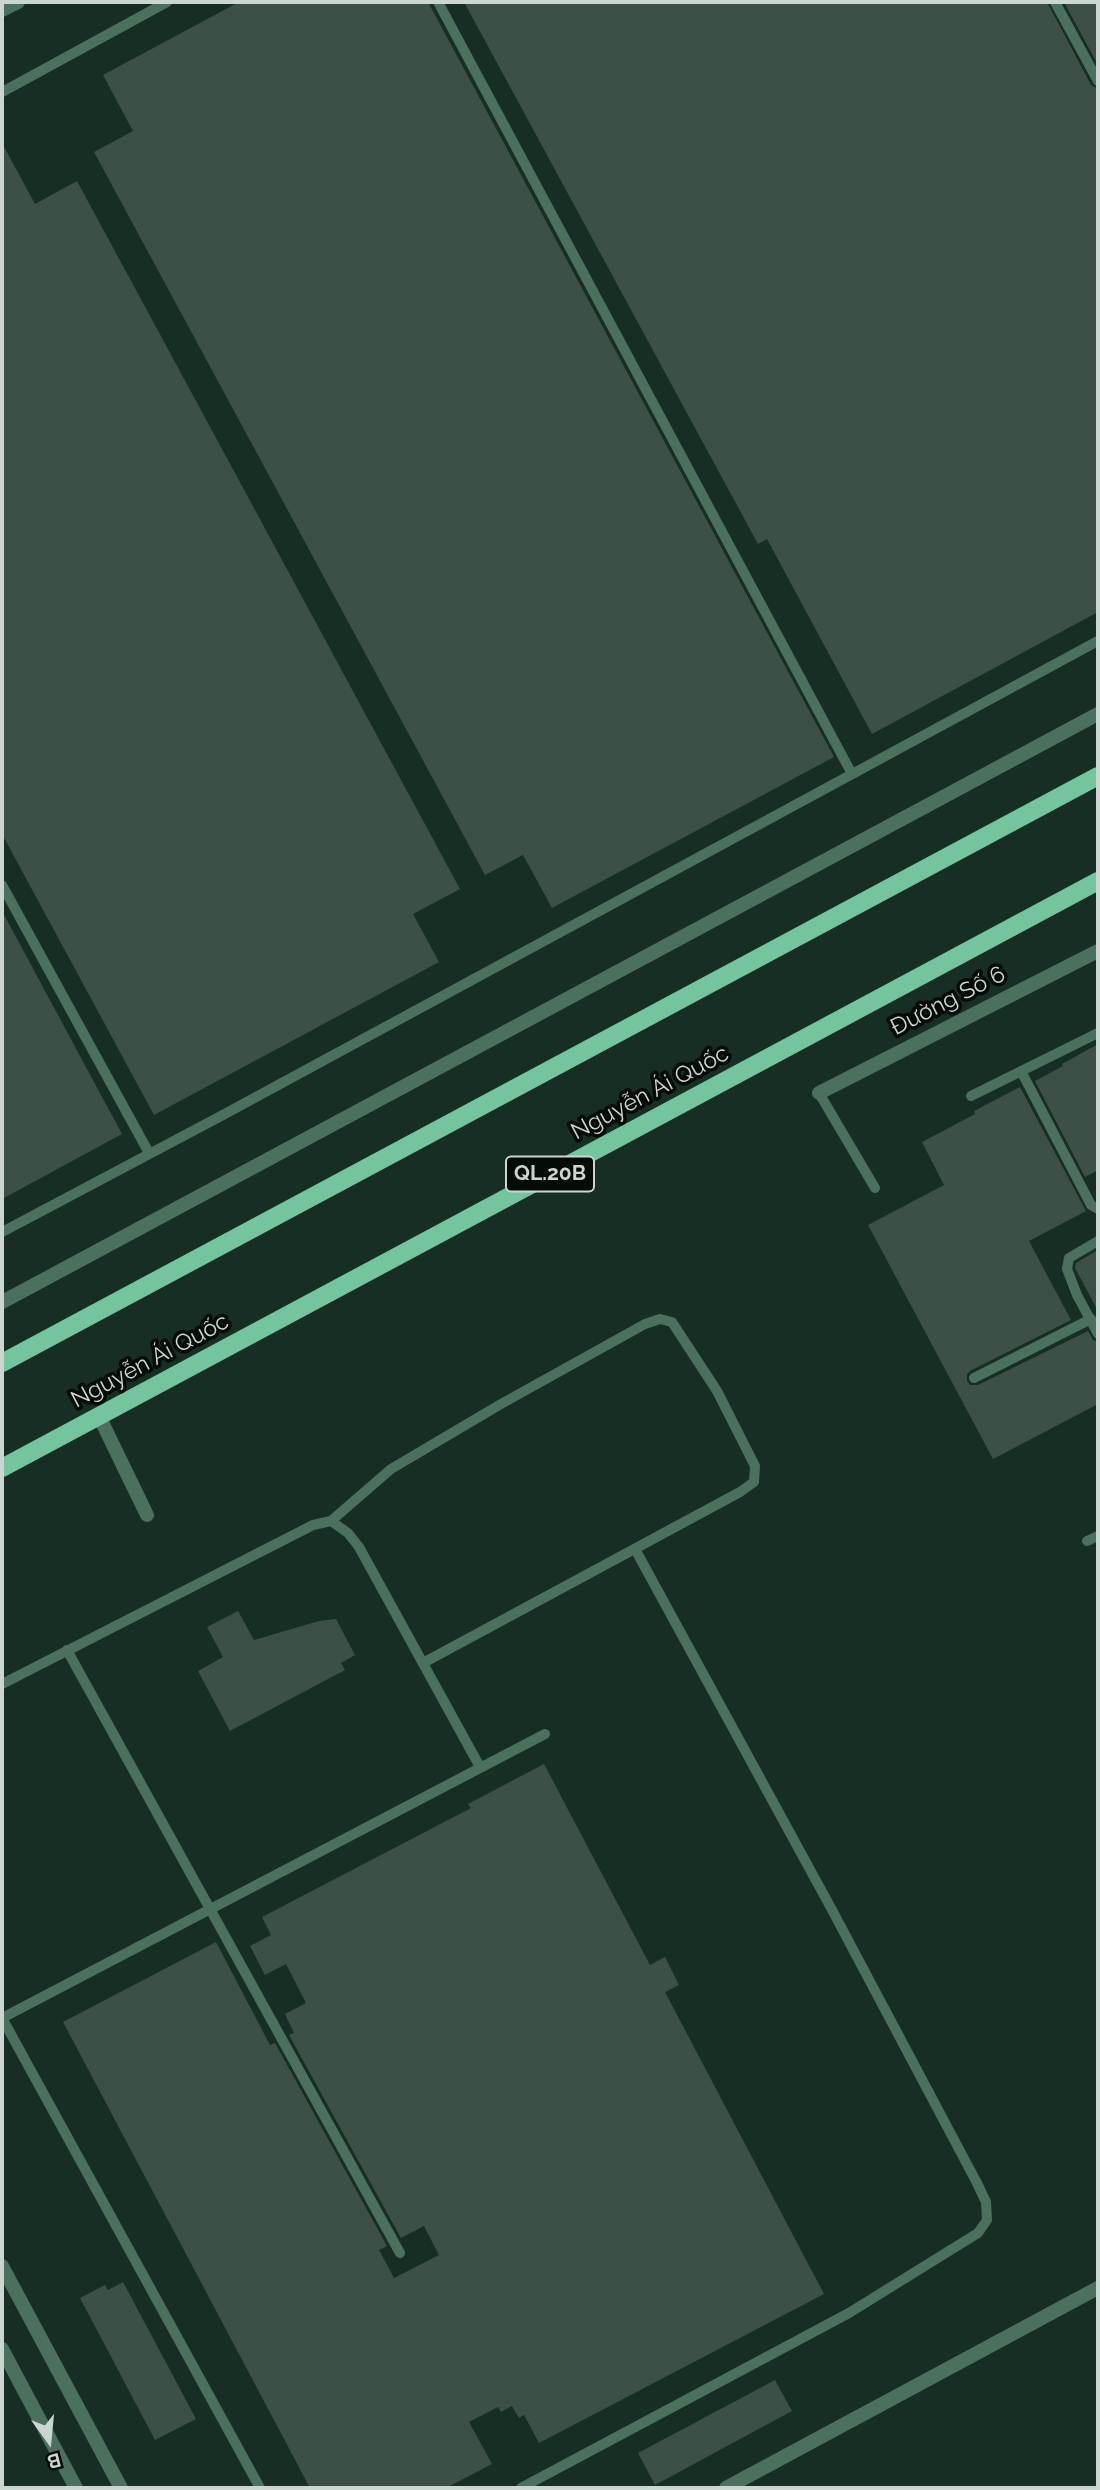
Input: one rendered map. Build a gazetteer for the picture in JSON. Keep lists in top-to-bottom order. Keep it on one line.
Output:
{"streets":{"main road":["Nguyễn Ái Quốc","QL.20B"],"street":["Đường Số 6"]},"north":"bottom"}
